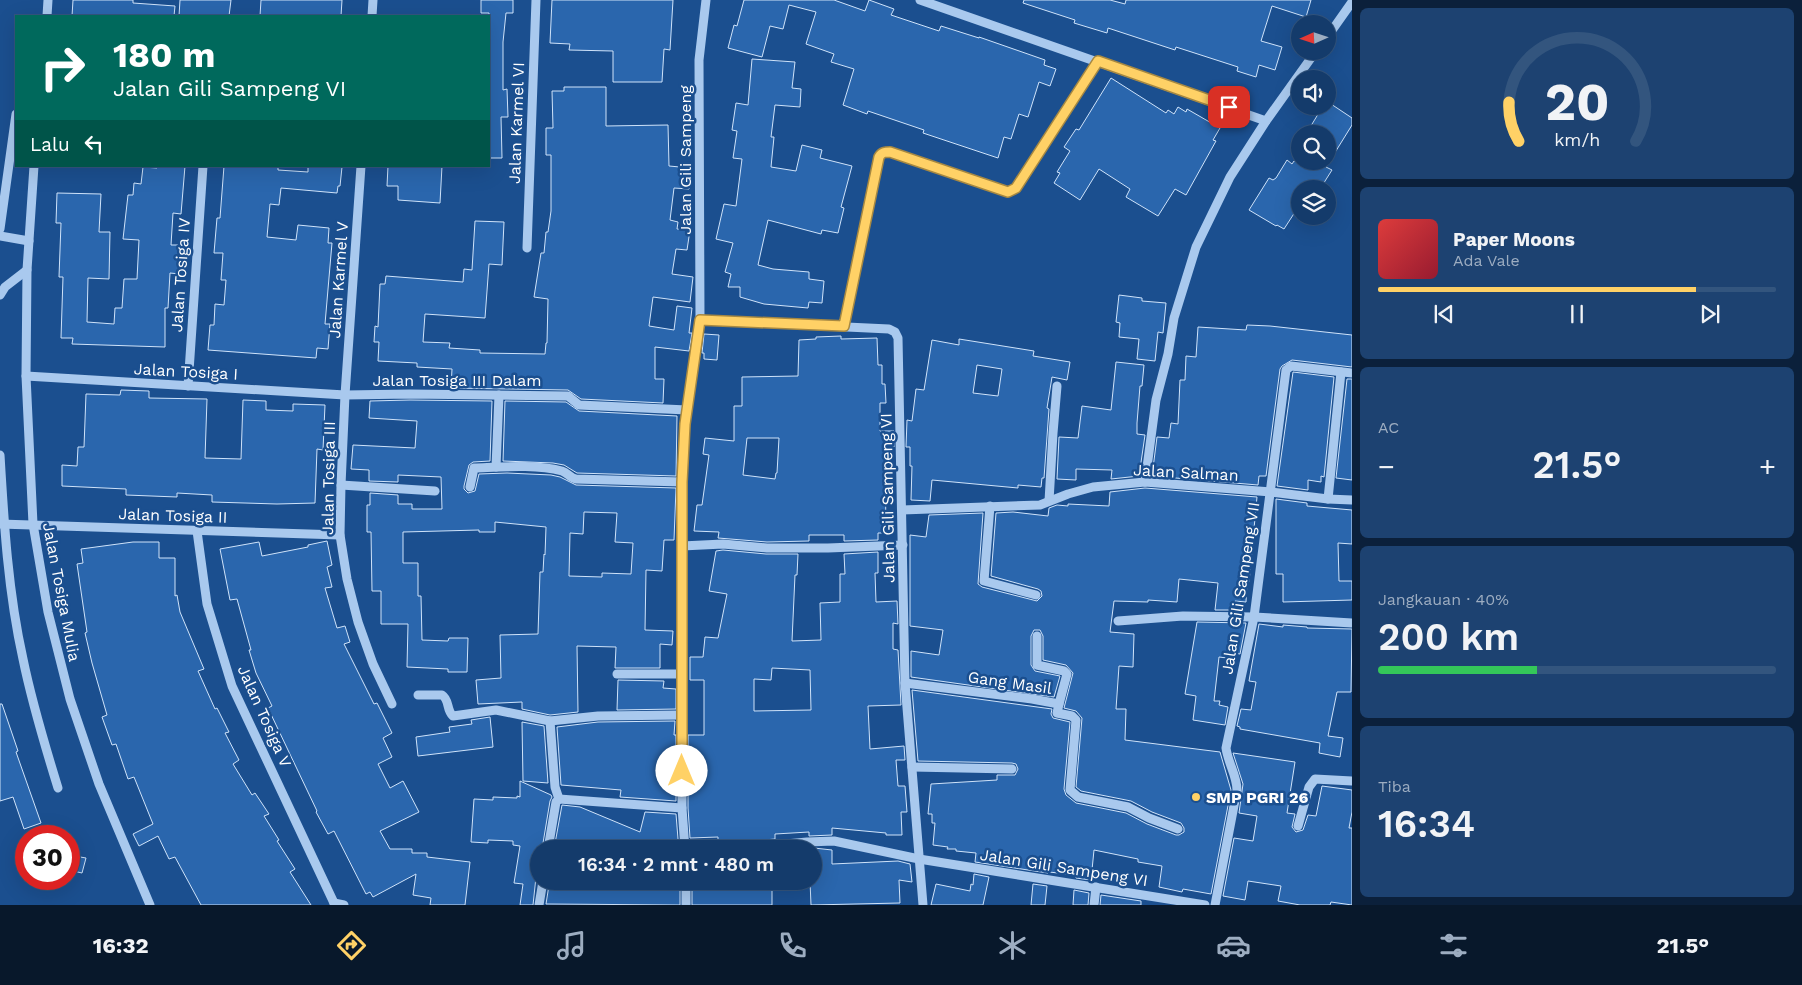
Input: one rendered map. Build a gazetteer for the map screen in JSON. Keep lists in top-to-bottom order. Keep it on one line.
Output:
{"streets":{"street":["Jalan Karmel VI","Jalan Gili Sampeng","Jalan Tosiga IV","Jalan Karmel V","Jalan Tosiga I","Jalan Tosiga III Dalam","Jalan Salman","Jalan Tosiga III","Jalan Gili Sampeng VI","Jalan Tosiga II","Jalan Gili Sampeng VII","Jalan Tosiga Mulia","Gang Masil","Jalan Tosiga V"]},"crossings":[["Jalan Gili Sampeng","Jalan Tosiga III Dalam"],["Jalan Gili Sampeng","Jalan Gili Sampeng VI"],["Jalan Tosiga IV","Jalan Tosiga I"],["Jalan Karmel V","Jalan Tosiga I"],["Jalan Karmel V","Jalan Tosiga III Dalam"],["Jalan Karmel V","Jalan Tosiga III"],["Jalan Tosiga I","Jalan Tosiga III Dalam"],["Jalan Tosiga I","Jalan Tosiga III"],["Jalan Tosiga I","Jalan Tosiga Mulia"],["Jalan Tosiga III Dalam","Jalan Tosiga III"],["Jalan Salman","Jalan Gili Sampeng VI"],["Jalan Salman","Jalan Gili Sampeng VII"],["Jalan Tosiga III","Jalan Tosiga II"],["Jalan Gili Sampeng VI","Gang Masil"],["Jalan Tosiga II","Jalan Tosiga Mulia"],["Jalan Tosiga II","Jalan Tosiga V"]],"places":["SMP PGRI 26"],"north":"left","page":{"turn":["180 m","Jalan Gili Sampeng VI"],"then":"Lalu","song":["Paper Moons","Ada Vale"],"tile":["AC",["Jangkauan · 40%","200 km"],["Tiba","16:34"]],"heat":["−","21.5°","+"],"limit":"30","trip":"16:34 · 2 mnt · 480 m","tabs":["16:32","21.5°"],"gauge":["20","km/h"]}}
